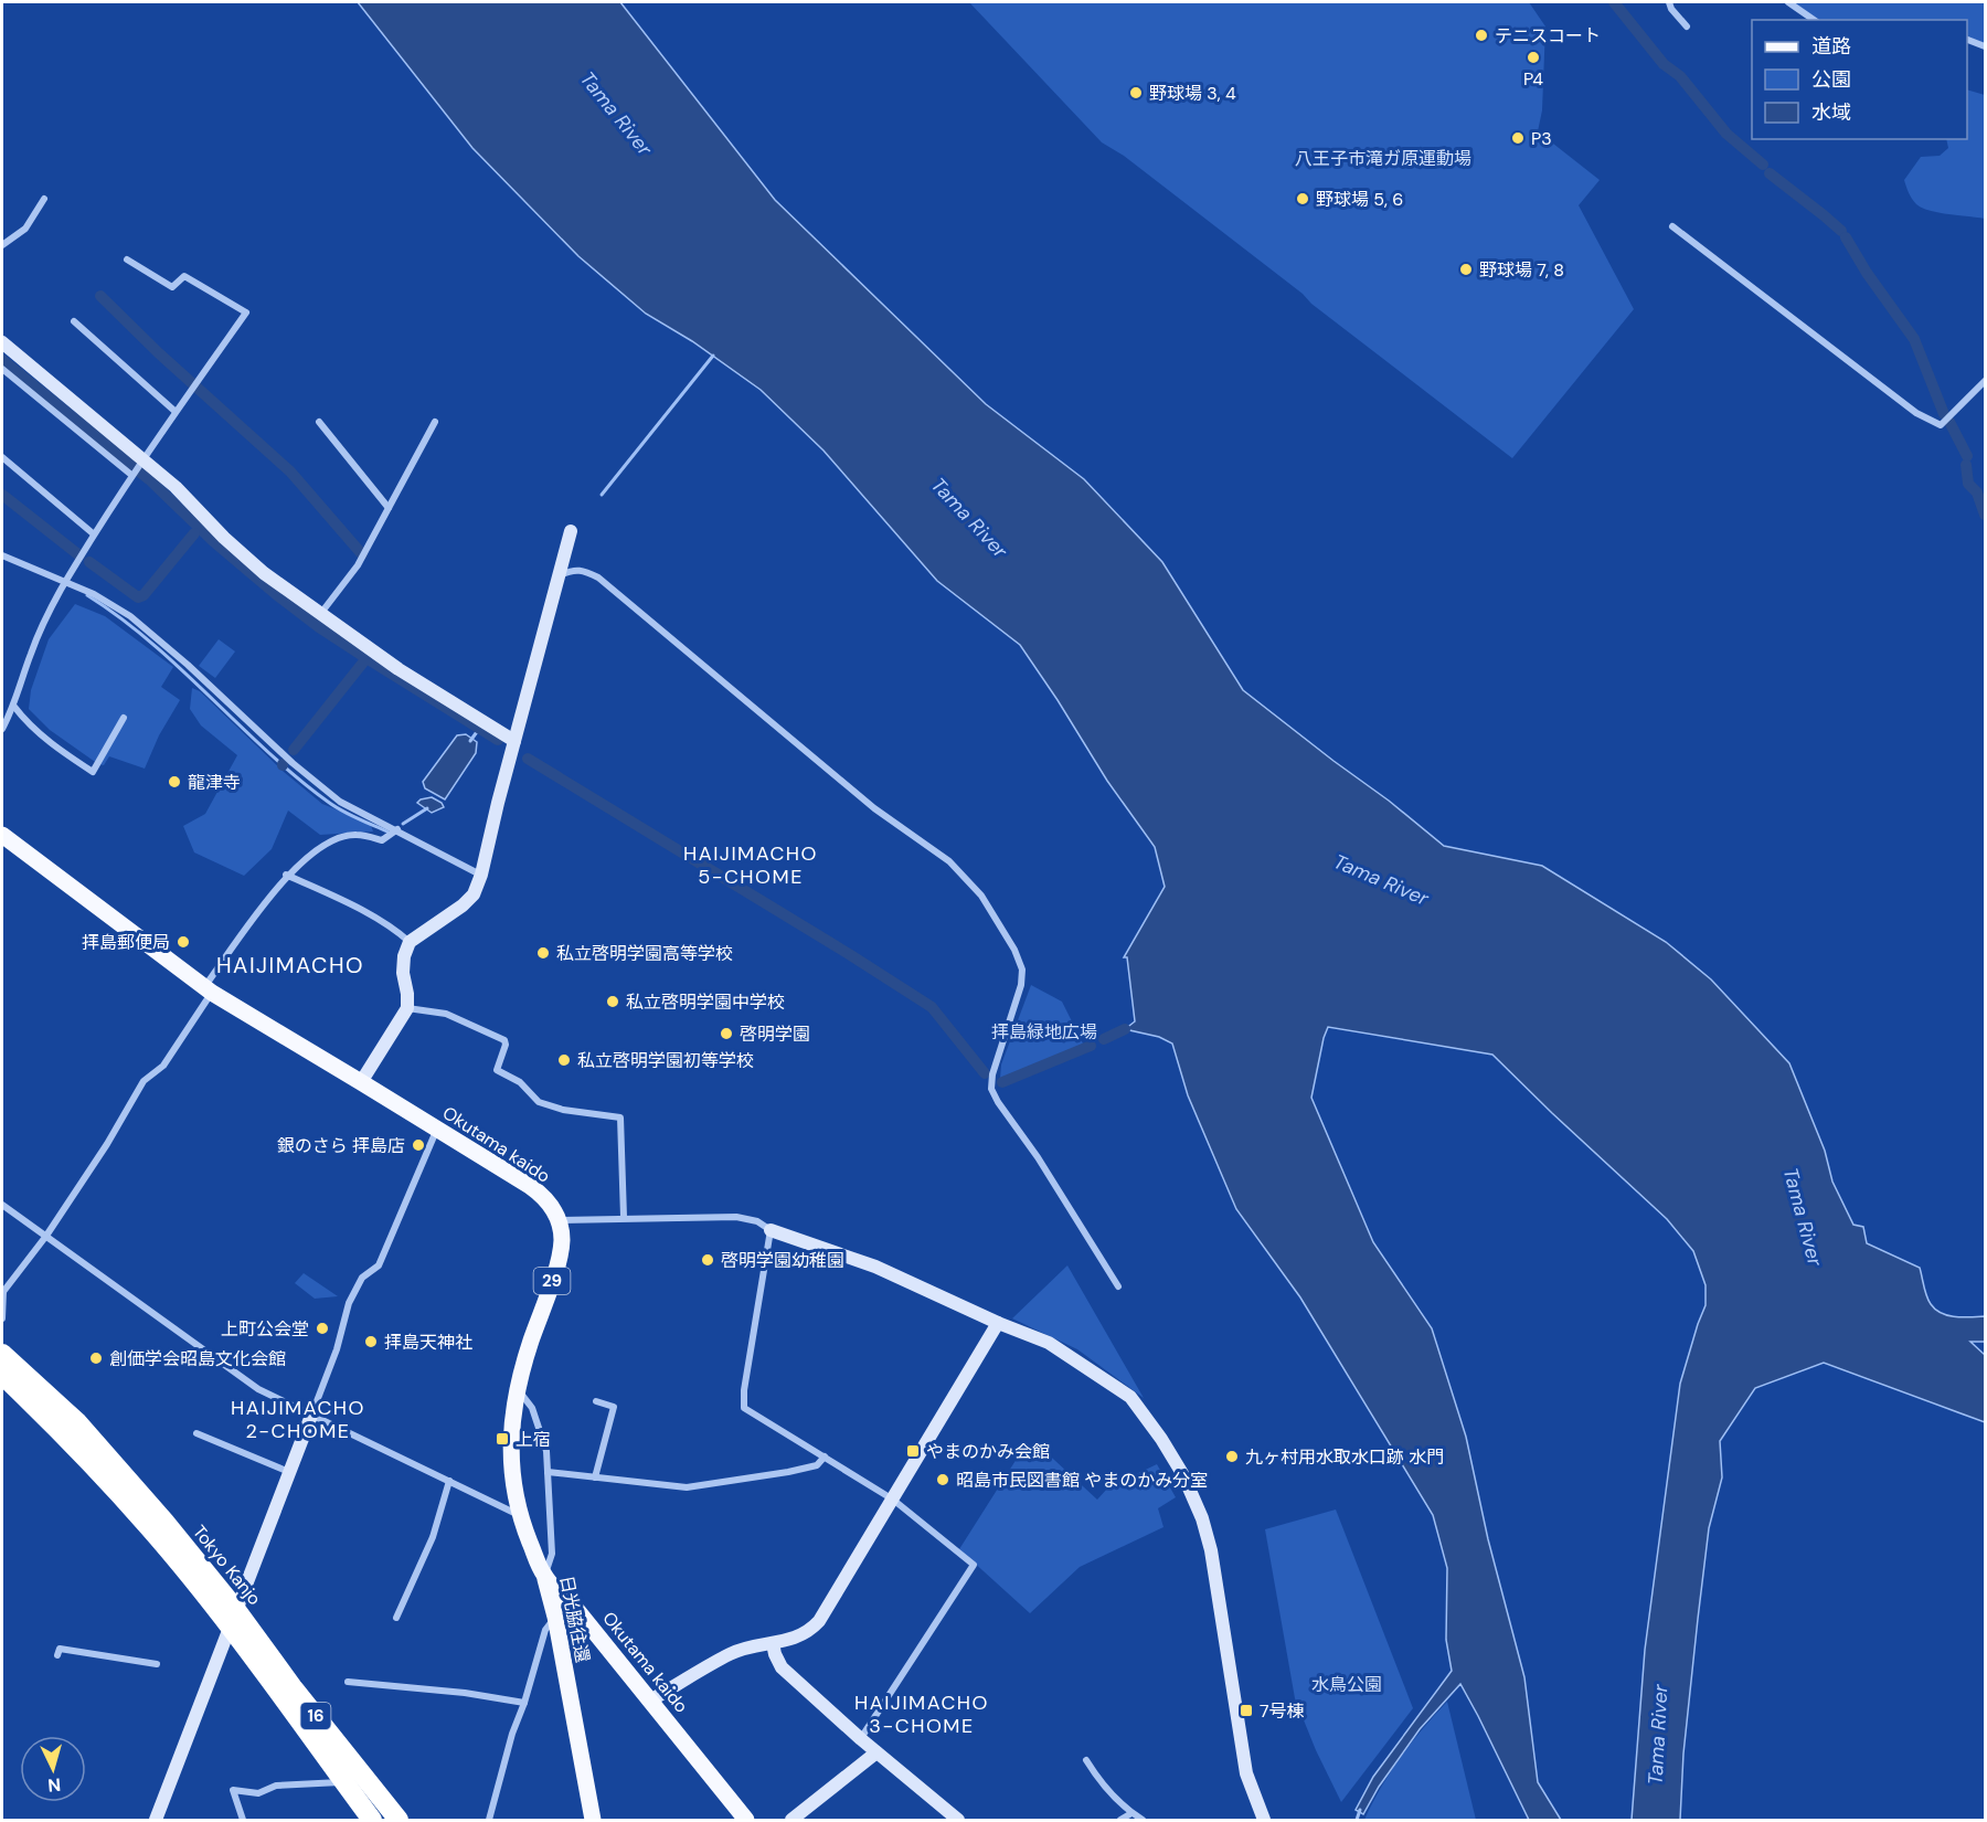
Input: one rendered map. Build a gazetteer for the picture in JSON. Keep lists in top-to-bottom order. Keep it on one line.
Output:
{"streets":{"highway":["Tokyo Kanjo","16"],"main road":["Okutama kaido","29","日光脇往還"]},"crossings":[["Okutama kaido","日光脇往還"]],"districts":["HAIJIMACHO 5-CHOME","HAIJIMACHO","HAIJIMACHO 2-CHOME","HAIJIMACHO 3-CHOME"],"water":["Tama River"],"parks":["八王子市滝ガ原運動場","拝島緑地広場","水鳥公園"],"places":{"other":["テニスコート","P4","野球場 3, 4","P3","野球場 5, 6","野球場 7, 8","龍津寺","拝島郵便局","私立啓明学園高等学校","私立啓明学園中学校","啓明学園","私立啓明学園初等学校","銀のさら 拝島店","啓明学園幼稚園","上町公会堂","拝島天神社","創価学会昭島文化会館","九ヶ村用水取水口跡 水門","昭島市民図書館 やまのかみ分室"],"transit":["上宿","やまのかみ会館","7号棟"]},"legend":["道路","公園","水域"],"north":"bottom"}
